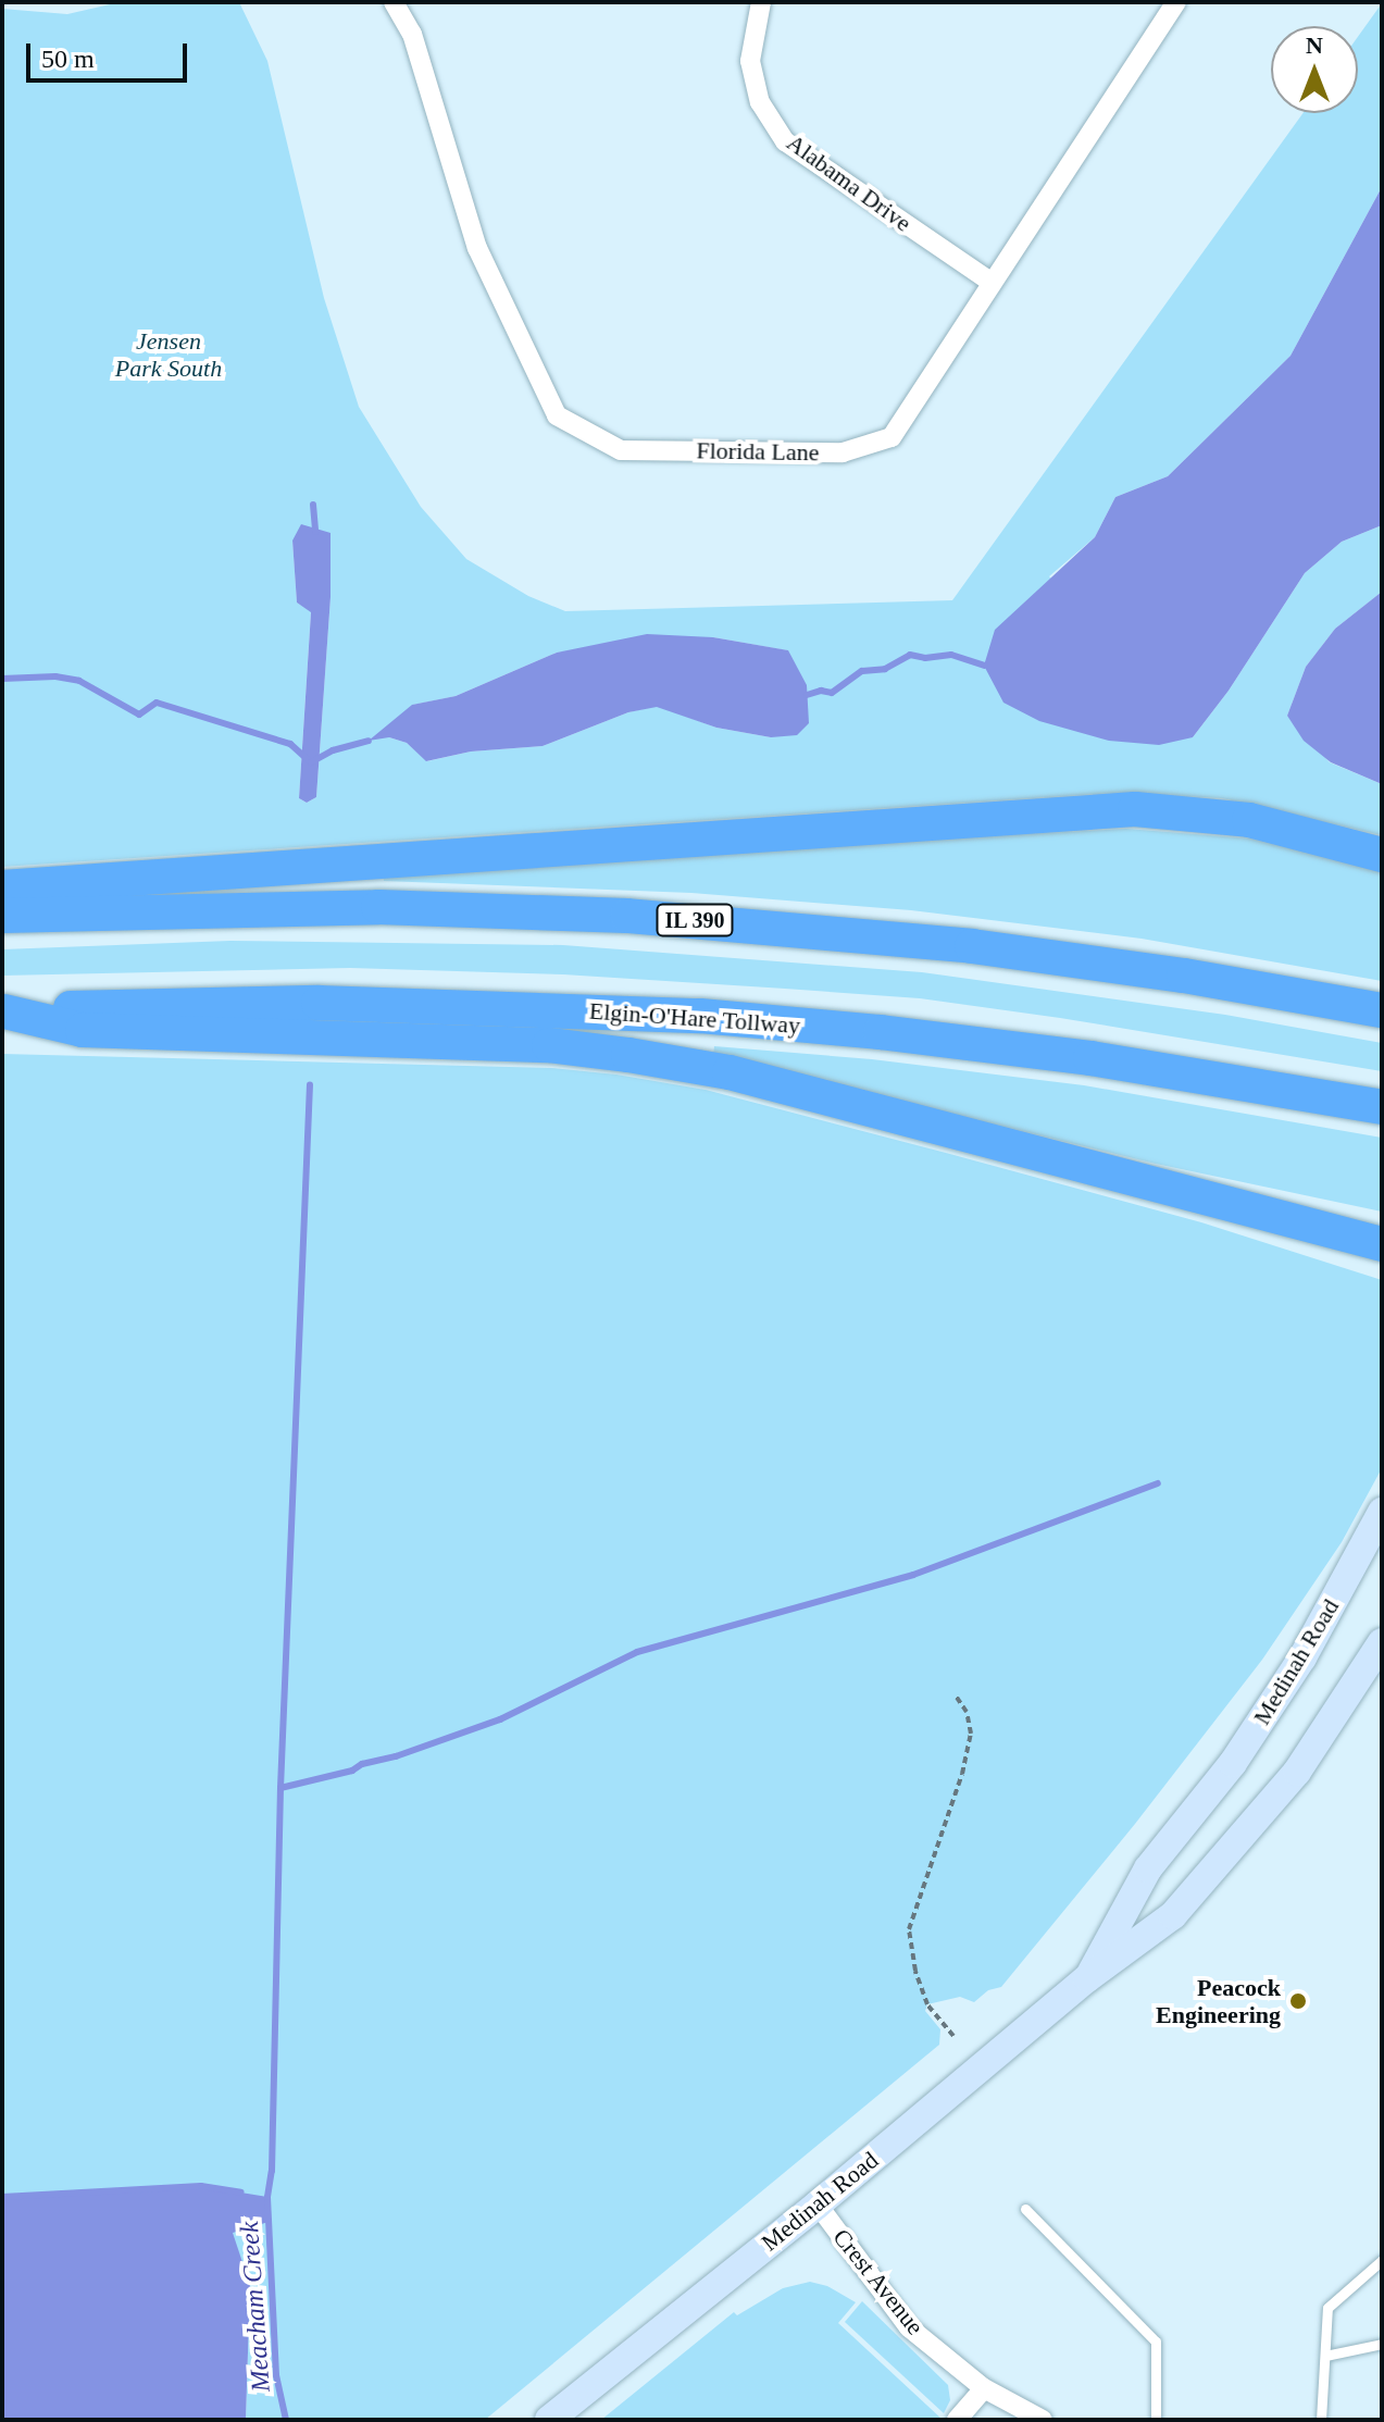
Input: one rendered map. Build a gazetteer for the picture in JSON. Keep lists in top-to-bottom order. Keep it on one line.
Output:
{"streets":{"highway":["IL 390","Elgin-O'Hare Tollway"],"main road":["Medinah Road"],"street":["Alabama Drive","Florida Lane","Crest Avenue"]},"crossings":[["Alabama Drive","Florida Lane"],["Medinah Road","Crest Avenue"]],"water":["Meacham Creek"],"parks":["Jensen Park South"],"places":["Peacock Engineering"],"scale_bar":"50 m","north":"top"}
